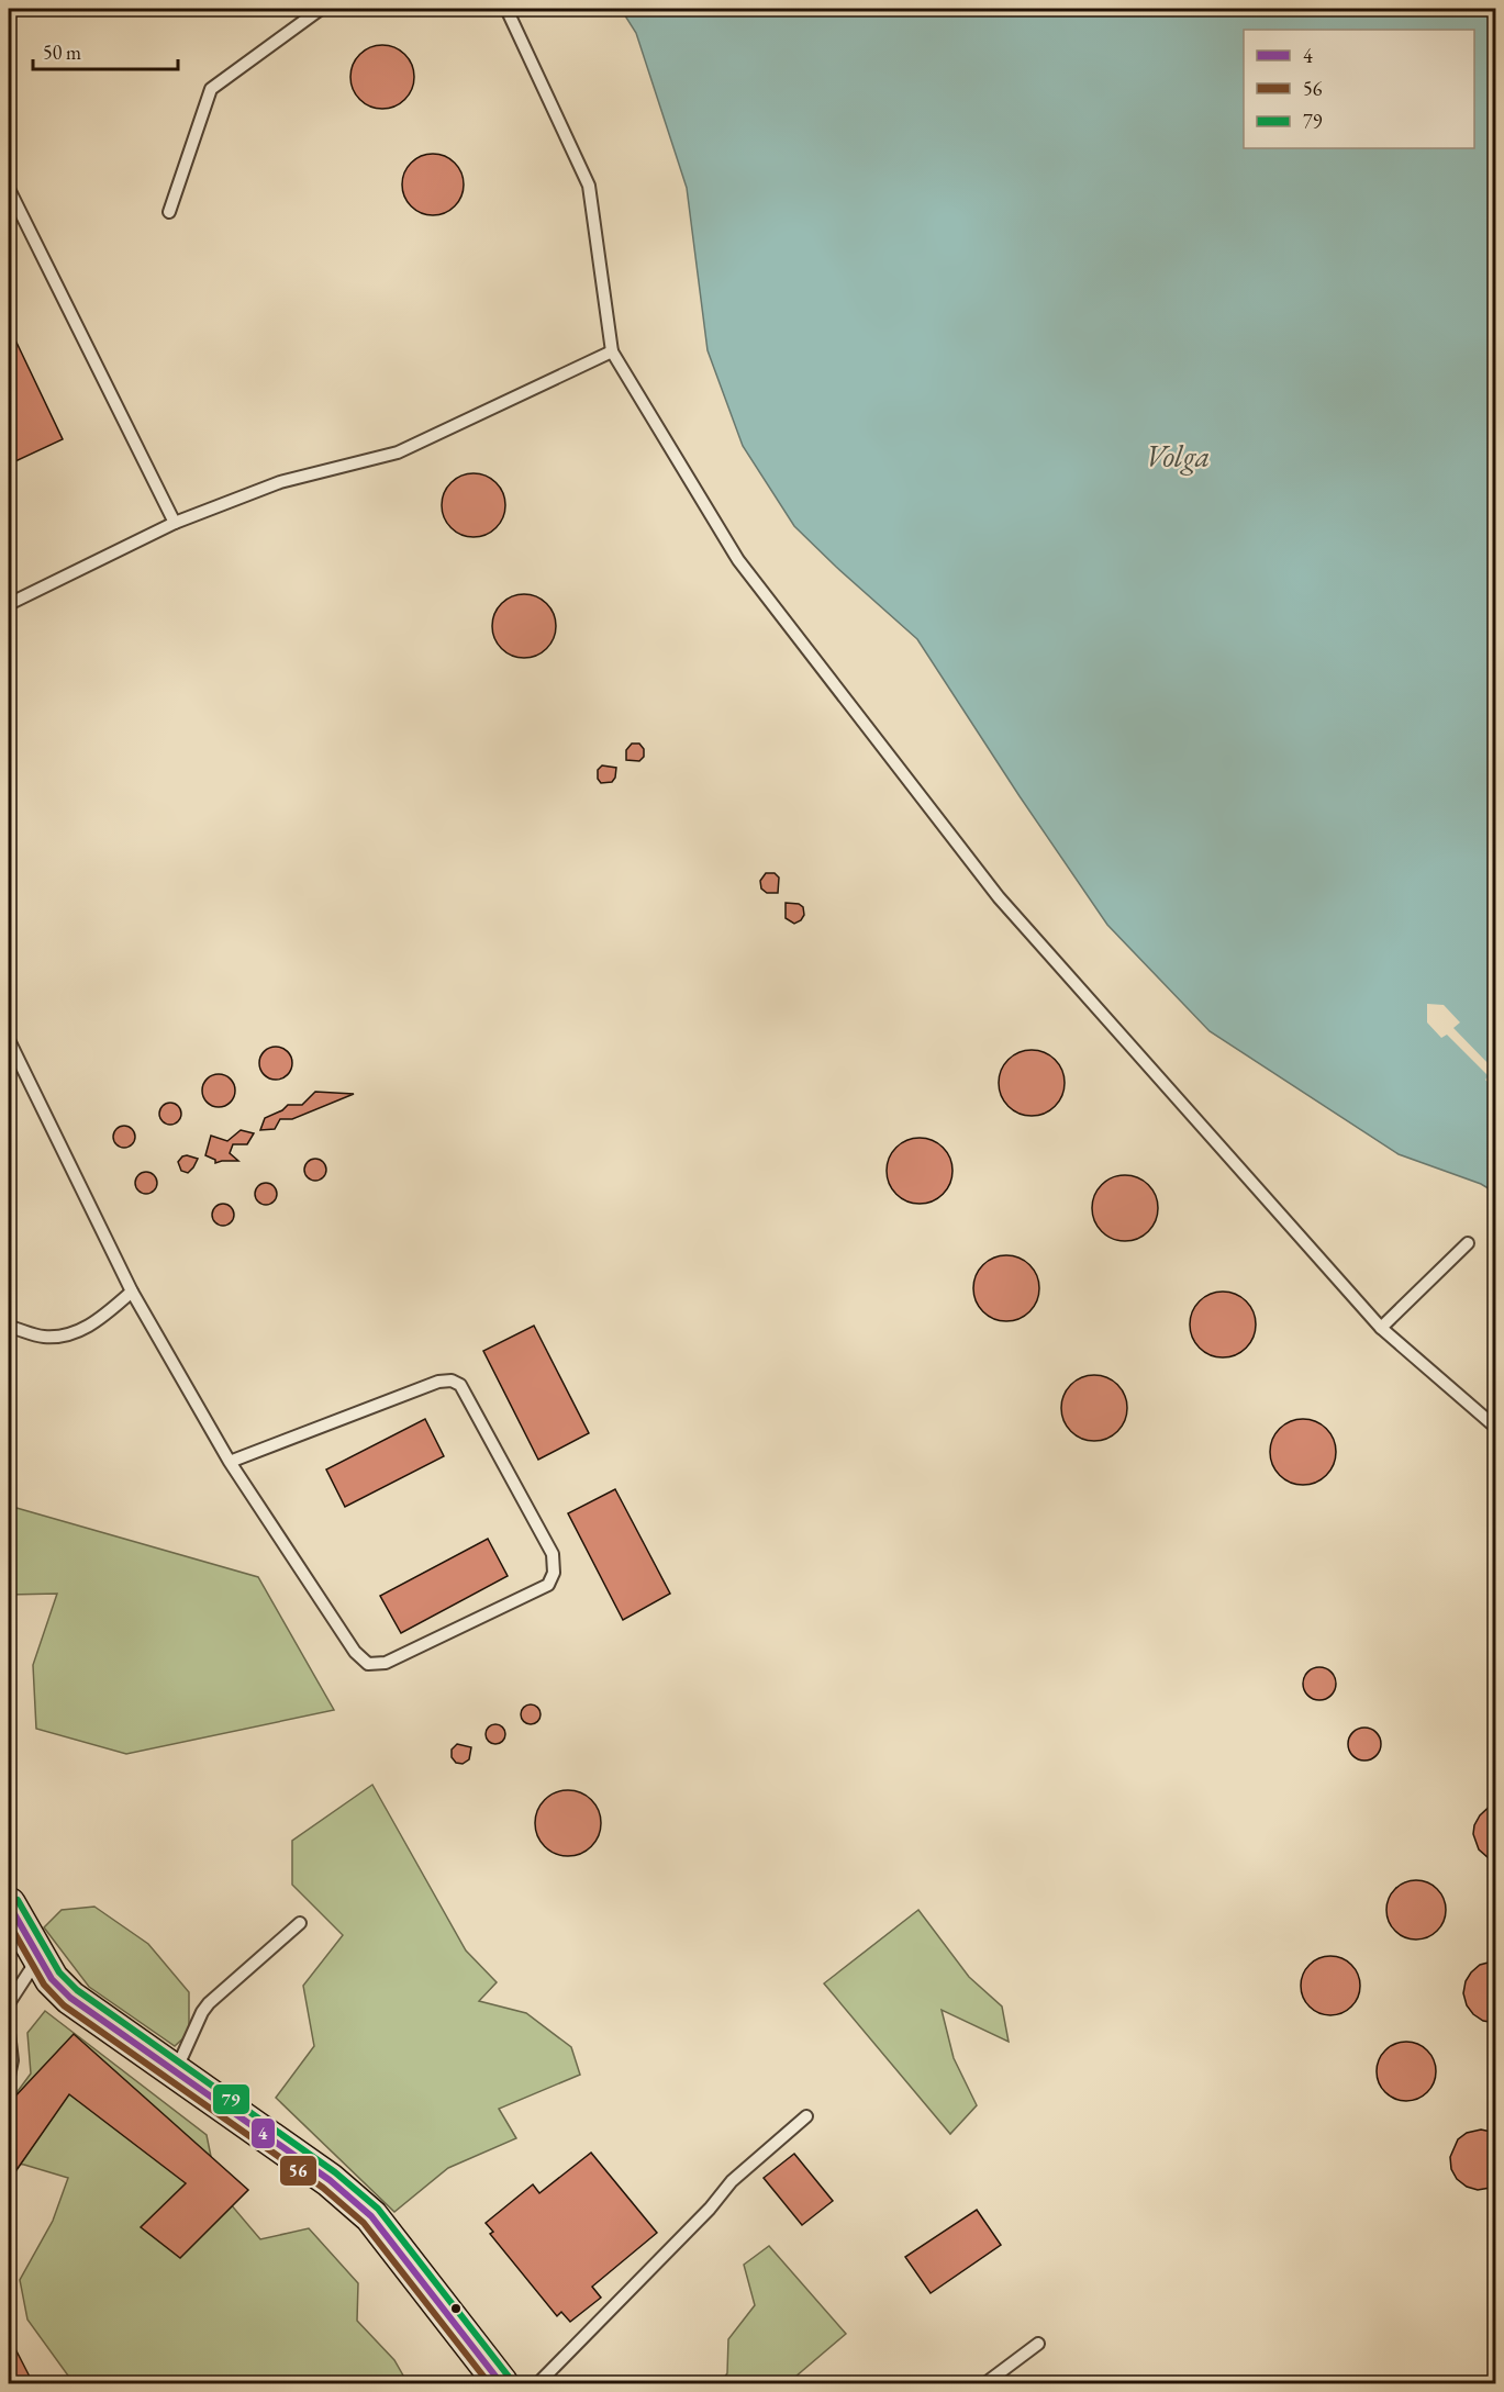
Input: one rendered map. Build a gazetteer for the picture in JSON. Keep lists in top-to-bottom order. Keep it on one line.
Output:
{"water":["Volga"],"lines":["transit line 79","transit line 4","transit line 56"],"legend":["4","56","79"],"scale_bar":"50 m"}
